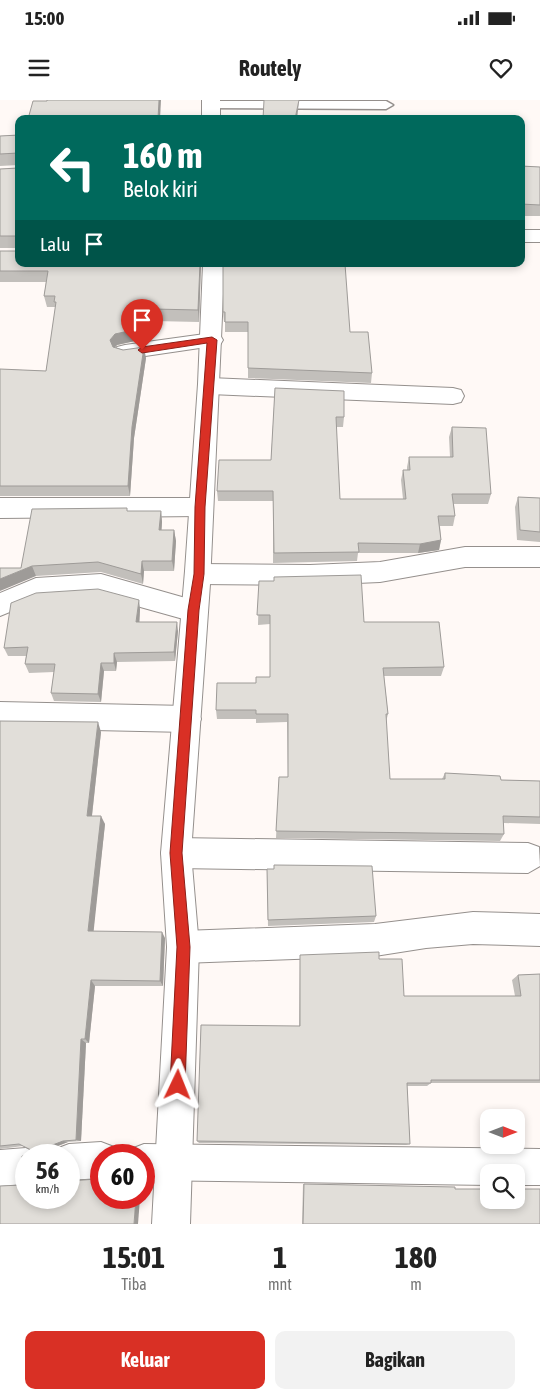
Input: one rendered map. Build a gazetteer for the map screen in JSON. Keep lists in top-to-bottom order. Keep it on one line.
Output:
{"north":"right","page":{"status":"15:00","header":"Routely","turn":["160 m","Belok kiri"],"then":"Lalu","speed":"56 km/h","limit":"60","eta":["15:01","Tiba","1","mnt","180","m"],"buttons":["Keluar","Bagikan"]}}
